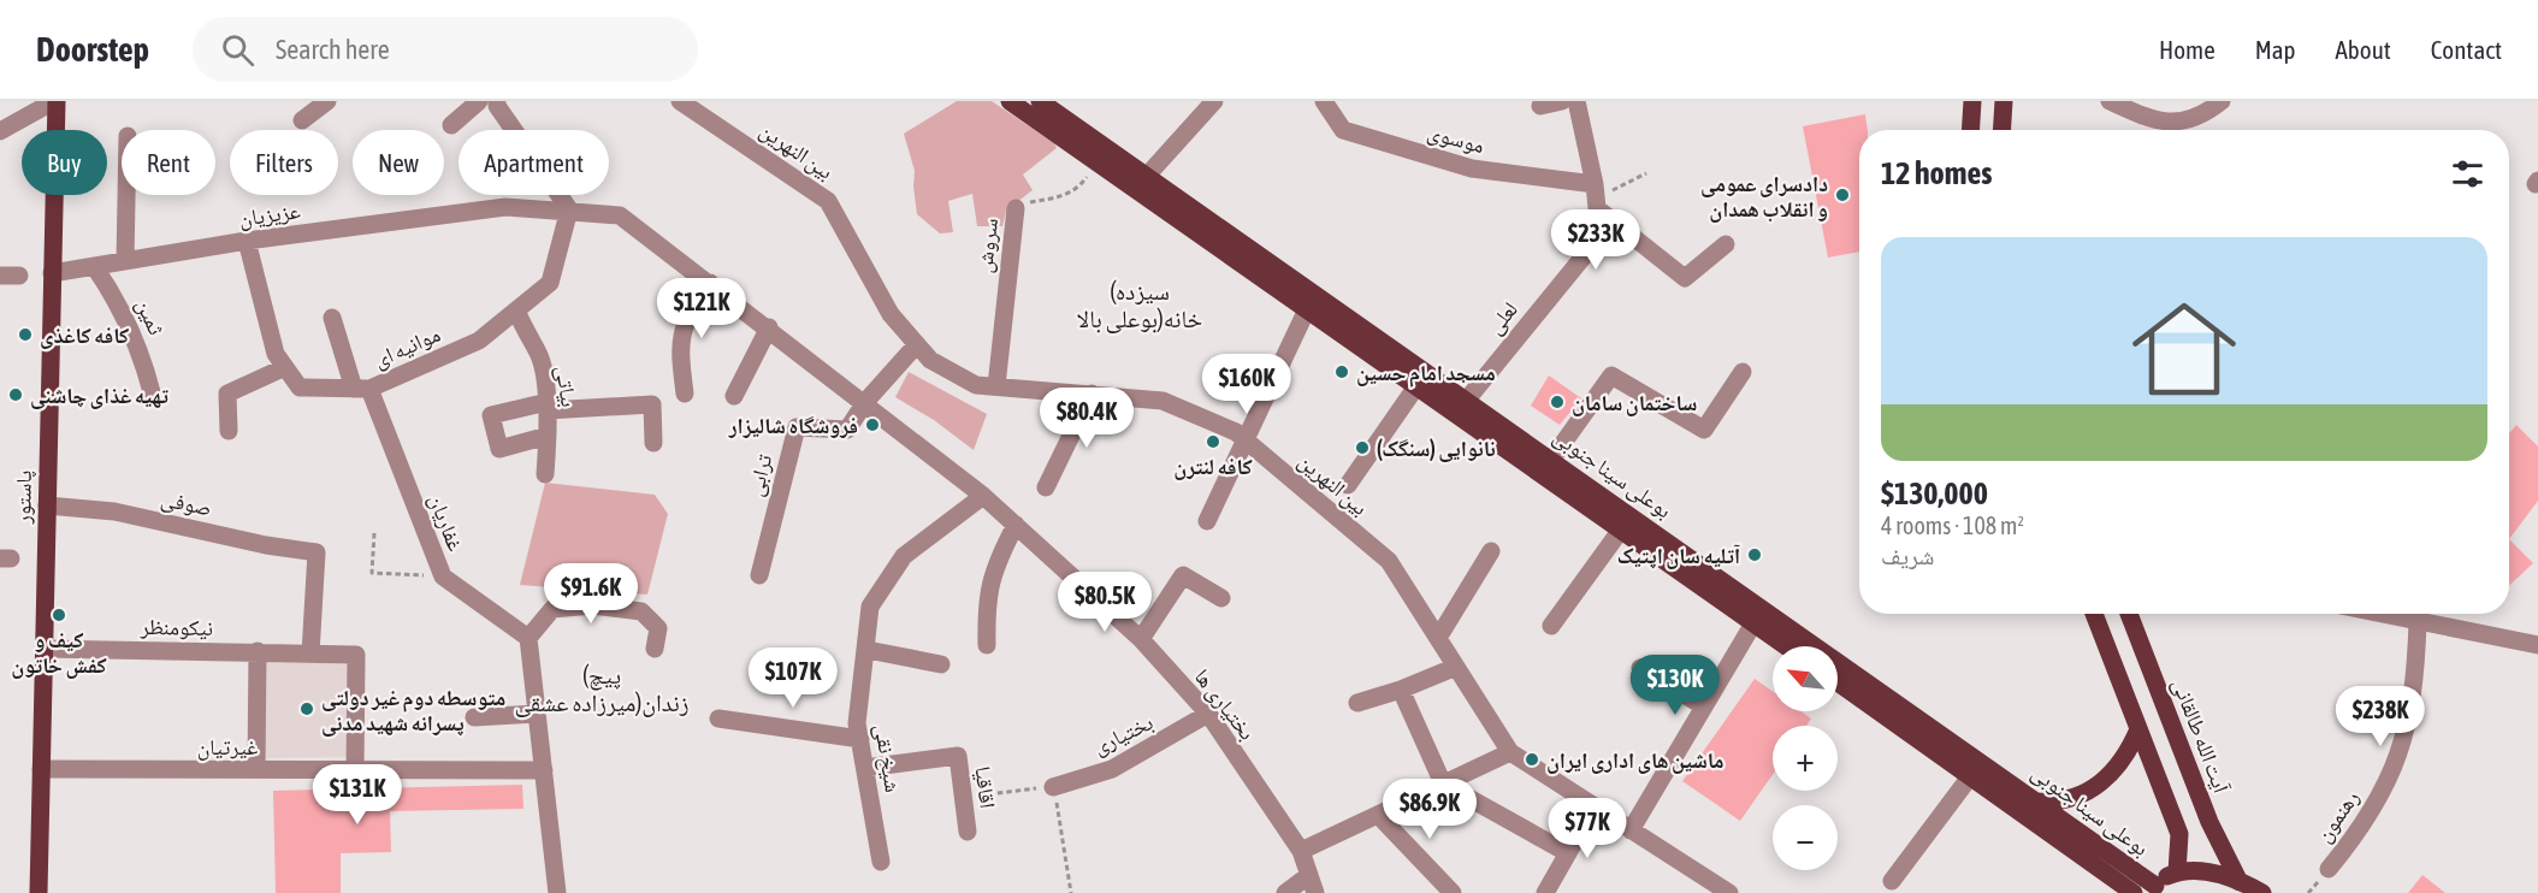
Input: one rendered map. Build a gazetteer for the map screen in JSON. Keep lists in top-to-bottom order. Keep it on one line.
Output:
{"streets":{"main road":["بوعلی سینا جنوبی","پاستور","آیت الله طالقانی"],"street":["موسوی","بین النهرین","عزیزیان","سروش","ثمین","لعلی","موانیه ای","بیاتی","ترابی","صوفی","غفاریان","نیکومنظر","بختیاری ها","بختیاری","غیرتیان","شیخ نقی","اقاقیا","رهنمون"]},"crossings":[["موسوی","لعلی"],["بین النهرین","سروش"],["عزیزیان","ثمین"],["عزیزیان","موانیه ای"],["عزیزیان","ترابی"],["عزیزیان","پاستور"],["عزیزیان","بختیاری ها"],["سروش","بوعلی سینا جنوبی"],["لعلی","بوعلی سینا جنوبی"],["موانیه ای","بیاتی"],["موانیه ای","غفاریان"],["ترابی","بختیاری ها"],["پاستور","صوفی"],["پاستور","نیکومنظر"],["پاستور","غیرتیان"],["صوفی","نیکومنظر"],["نیکومنظر","غیرتیان"],["بختیاری ها","بختیاری"],["بختیاری ها","شیخ نقی"],["شیخ نقی","اقاقیا"]],"districts":["(سیزده خانه(بوعلی بالا","(پیچ زندان(میرزاده عشقی"],"places":["دادسرای عمومی و انقلاب همدان","کافه کاغذی","مسجد امام حسین","تهیه غذای چاشنی","ساختمان سامان","فروشگاه شالیزار","کافه لنترن","نانوایی (سنگک)","آتلیه سان اپتیک","کیف و کفش خاتون","متوسطه دوم غیر دولتی پسرانه شهید مدنی","ماشین های اداری ایران"],"north":"top left","page":{"header":"Doorstep","search":"Search here","nav":["Home","Map","About","Contact"],"chip":["Buy","Rent","Filters","New","Apartment"],"heading":"12 homes","price":["$233K","$121K","$160K","$80.4K","$91.6K","$80.5K","$107K","$130K","$238K","$131K","$86.9K","$77K"],"list":[{"name":"$130,000","note":"4 rooms · 108 m² · شریف"}],"map_buttons":["+","−"]}}
